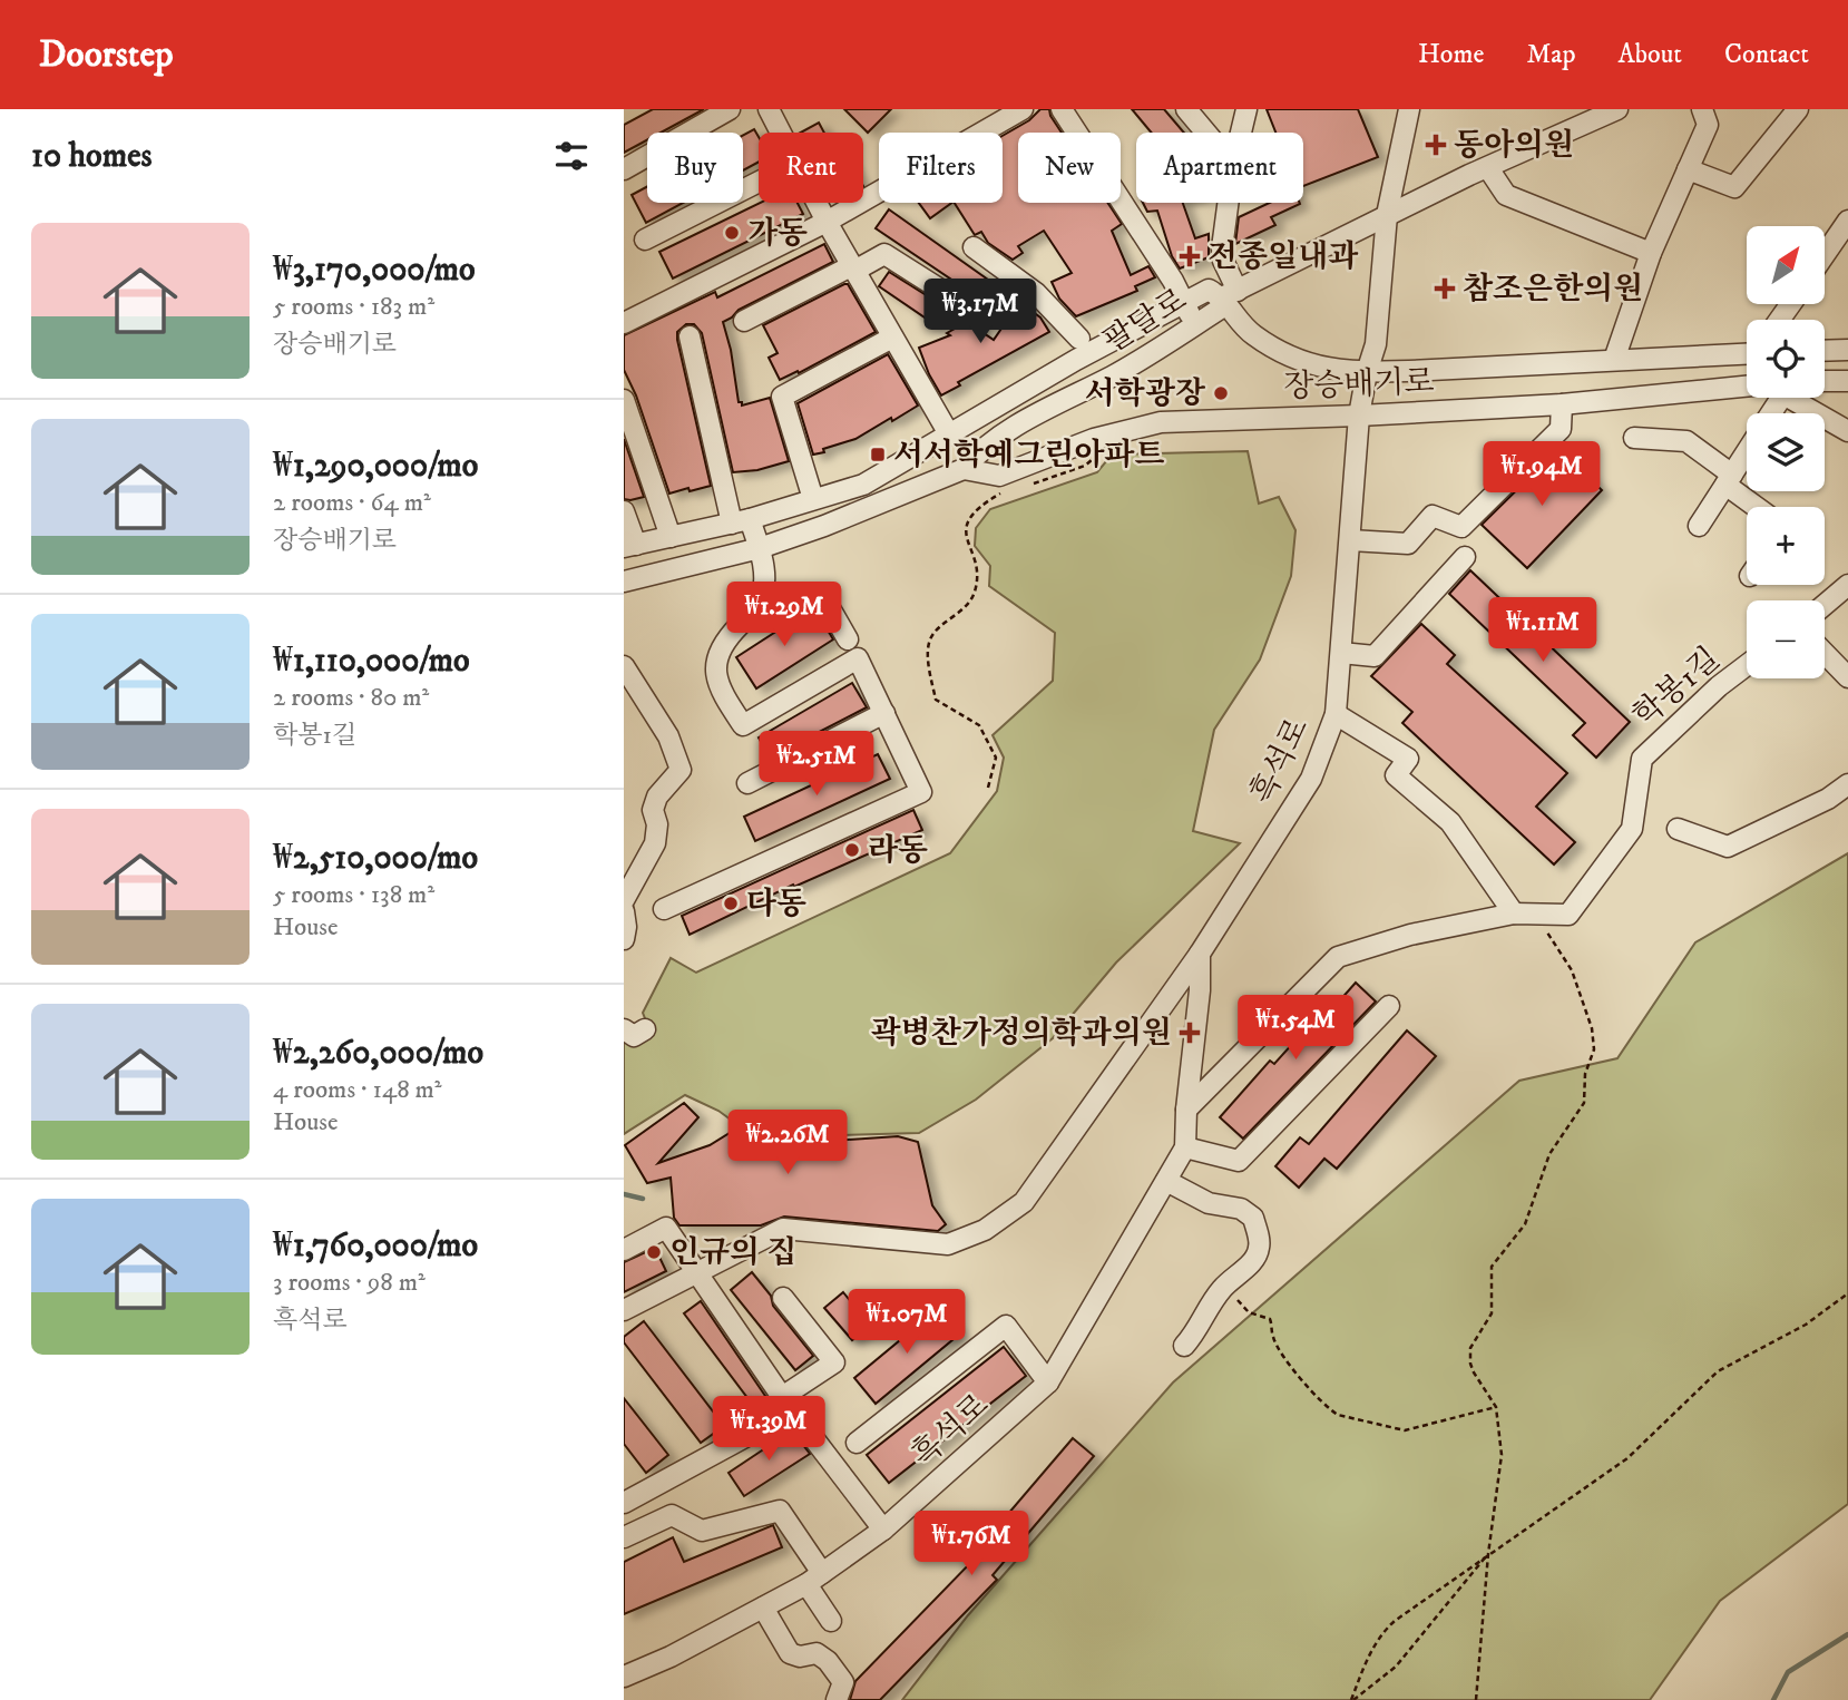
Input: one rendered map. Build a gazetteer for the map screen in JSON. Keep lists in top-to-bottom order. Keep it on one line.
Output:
{"streets":{"street":["팔달로","장승배기로","학봉1길","흑석로"]},"crossings":[["팔달로","장승배기로"],["팔달로","흑석로"],["장승배기로","흑석로"],["학봉1길","흑석로"]],"places":{"health":["동아의원","전종일내과","참조은한의원","곽병찬가정의학과의원"],"other":["가동","서학광장","라동","다동","인규의 집"],"transit":["서서학예그린아파트"]},"north":"top right","page":{"header":"Doorstep","nav":["Home","Map","About","Contact"],"heading":"10 homes","chip":["Buy","Rent","Filters","New","Apartment"],"list":[{"name":"₩3,170,000/mo","note":"5 rooms · 183 m² · 장승배기로"},{"name":"₩1,290,000/mo","note":"2 rooms · 64 m² · 장승배기로"},{"name":"₩1,110,000/mo","note":"2 rooms · 80 m² · 학봉1길"},{"name":"₩2,510,000/mo","note":"5 rooms · 138 m² · House"},{"name":"₩2,260,000/mo","note":"4 rooms · 148 m² · House"},{"name":"₩1,760,000/mo","note":"3 rooms · 98 m² · 흑석로"}],"map_buttons":["+","−"],"price":["₩3.17M","₩1.94M","₩1.29M","₩1.11M","₩2.51M","₩1.54M","₩2.26M","₩1.07M","₩1.39M","₩1.76M"]}}
